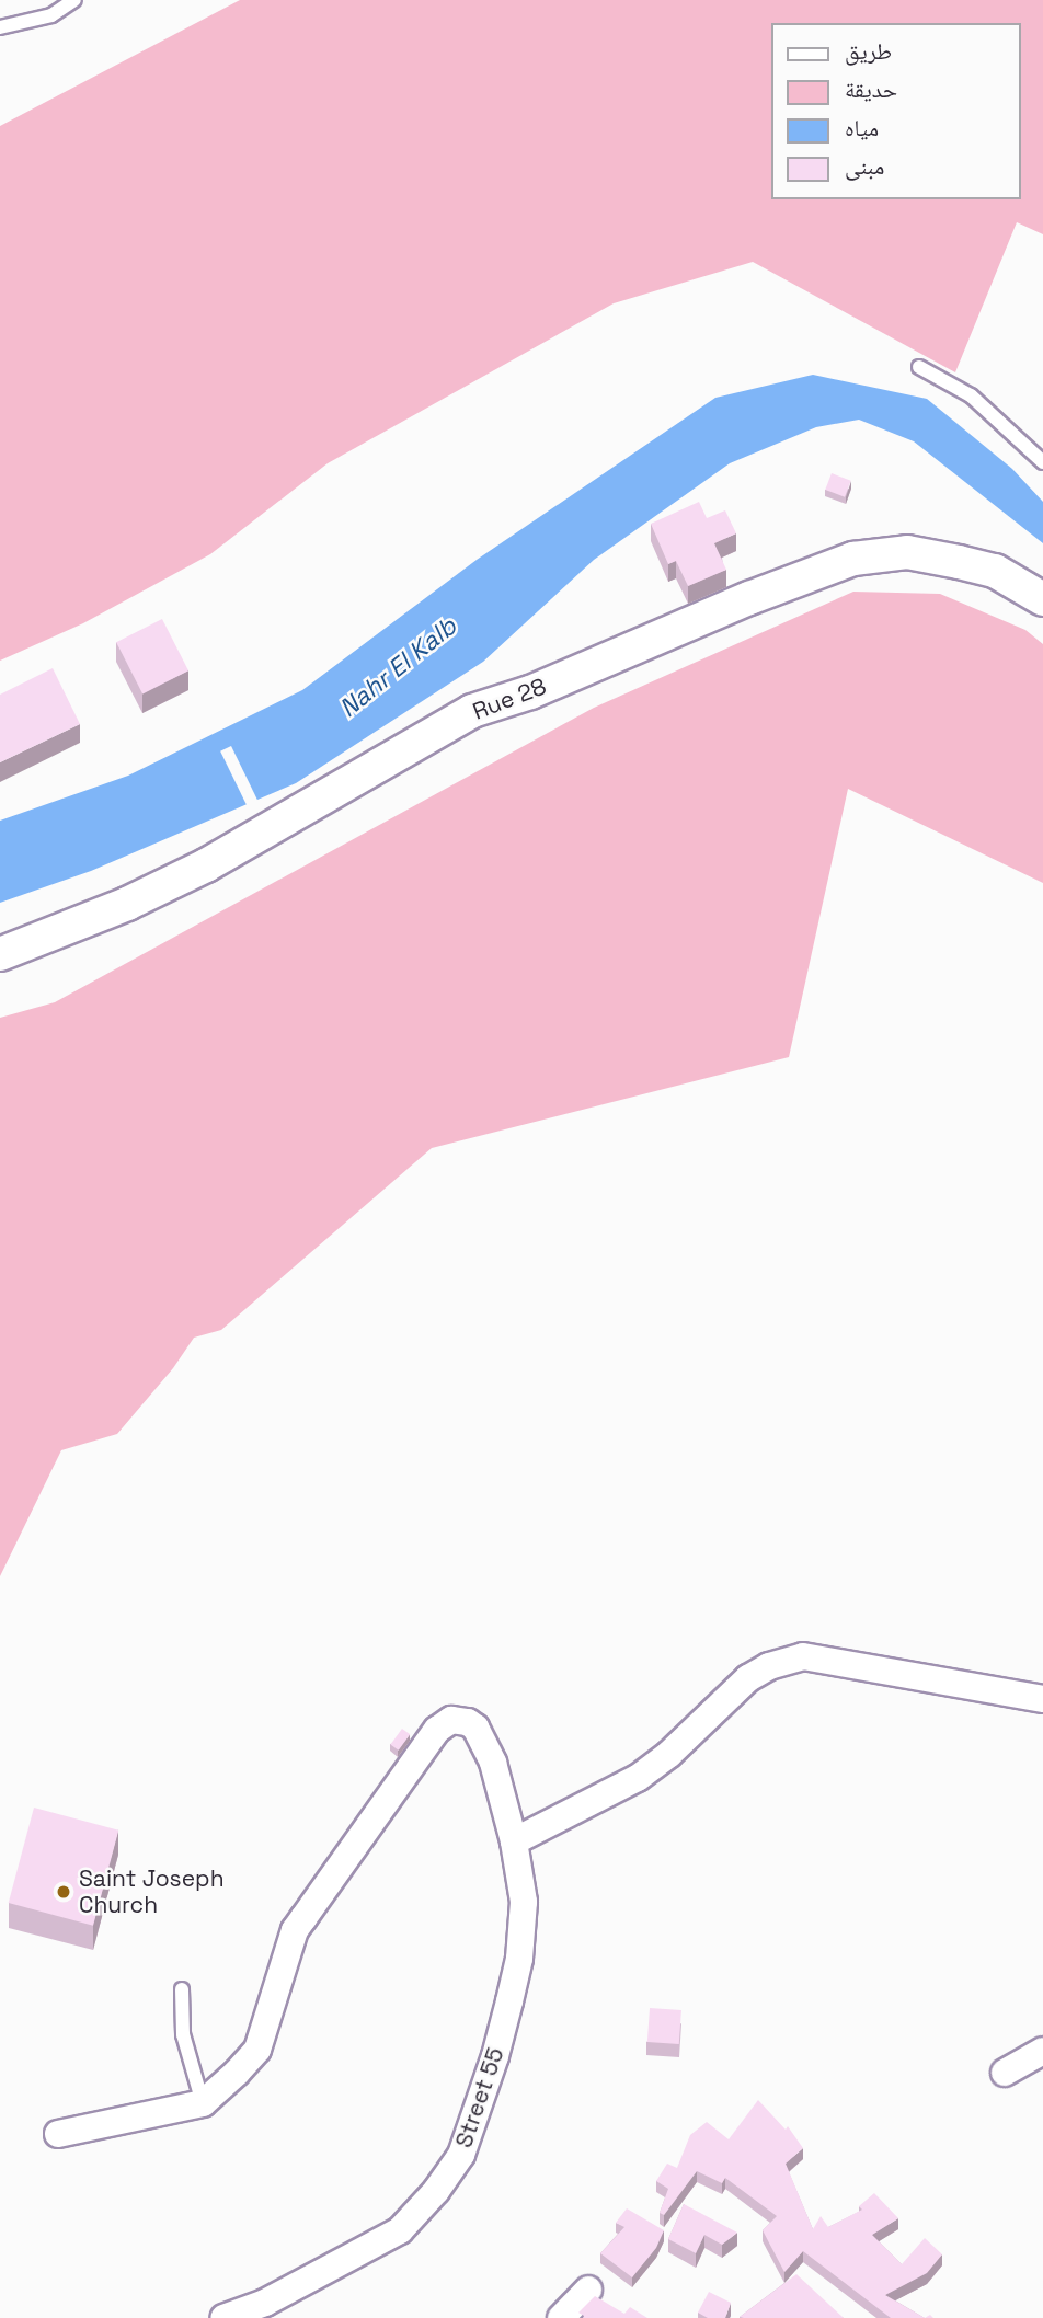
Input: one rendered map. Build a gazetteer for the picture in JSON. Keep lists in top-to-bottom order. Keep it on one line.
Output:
{"streets":{"street":["Rue 28","Street 55"]},"water":["Nahr El Kalb"],"places":["Saint Joseph Church"],"legend":["طريق","حديقة","مياه","مبنى"]}
